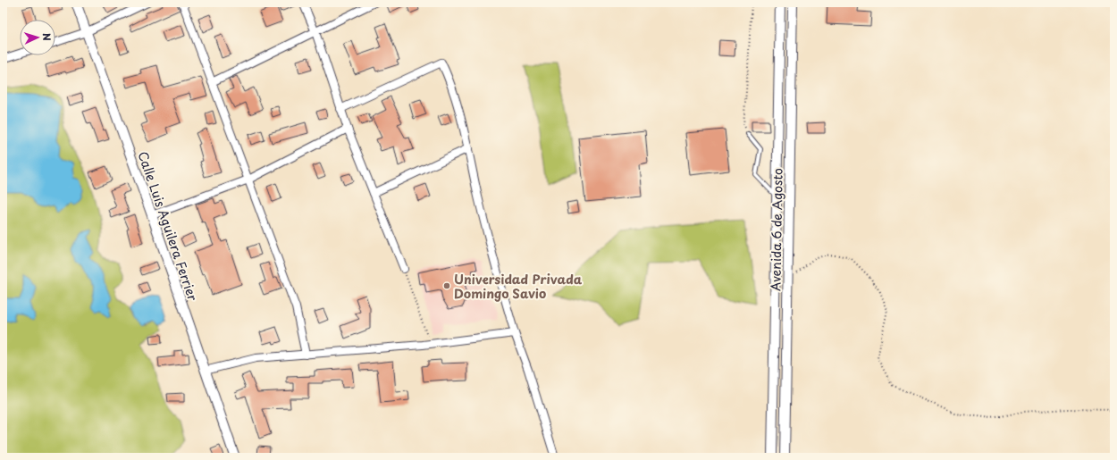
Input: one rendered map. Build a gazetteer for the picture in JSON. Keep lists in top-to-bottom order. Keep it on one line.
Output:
{"streets":{"street":["Calle Luis Aguilera Ferrier","Avenida 6 de Agosto"]},"places":["Universidad Privada Domingo Savio"],"north":"right"}
